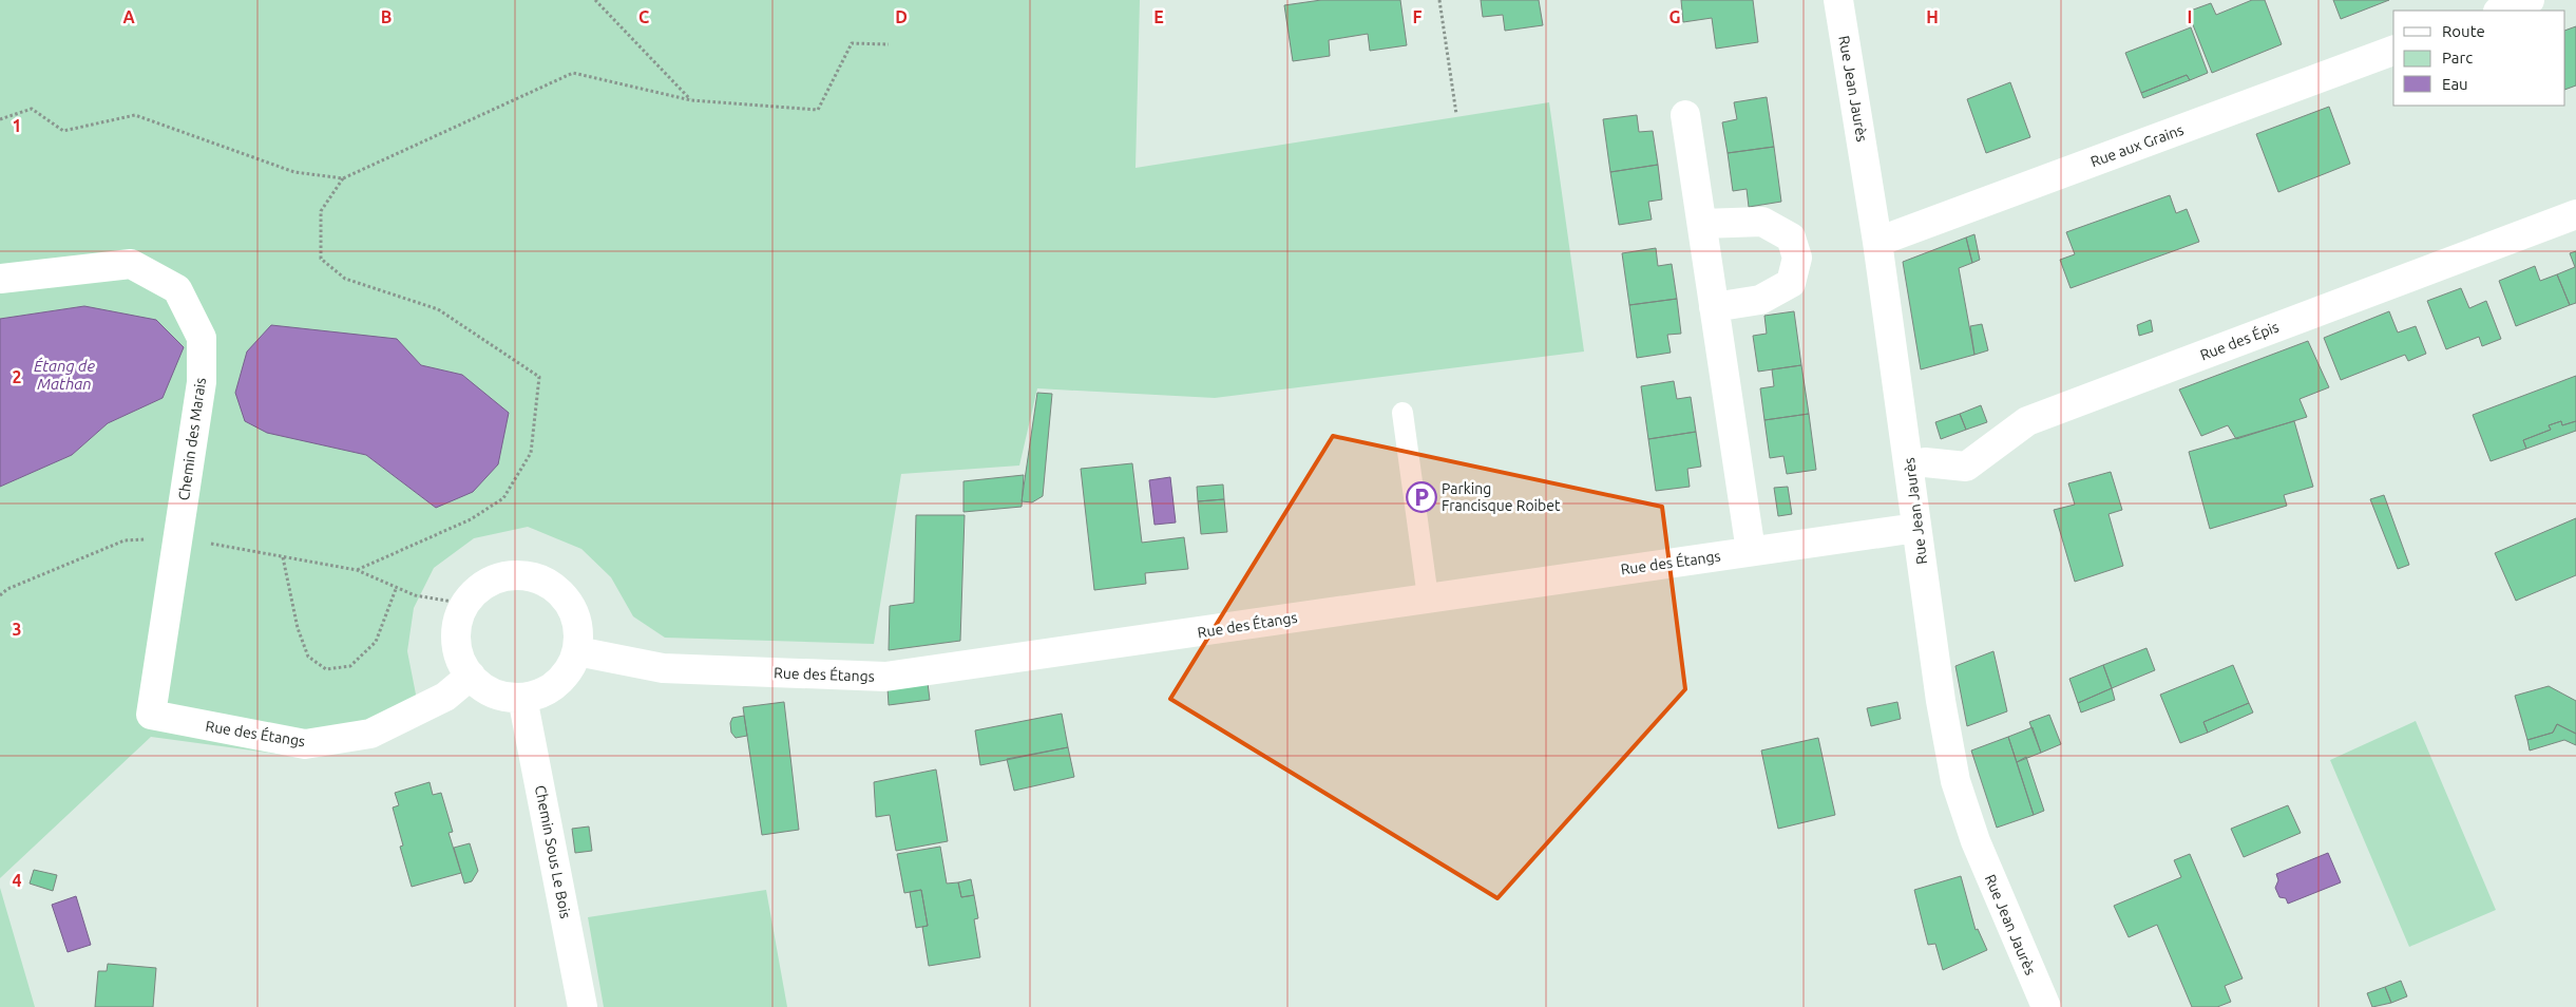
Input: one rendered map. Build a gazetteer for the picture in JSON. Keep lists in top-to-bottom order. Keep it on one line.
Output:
{"streets":{"street":["Rue Jean Jaurès","Rue aux Grains","Rue des Épis","Chemin des Marais","Rue des Étangs","Chemin Sous Le Bois"]},"crossings":[["Rue Jean Jaurès","Rue aux Grains"],["Rue Jean Jaurès","Rue des Épis"],["Rue Jean Jaurès","Rue des Étangs"],["Chemin des Marais","Rue des Étangs"],["Rue des Étangs","Chemin Sous Le Bois"]],"water":["Étang de Mathan"],"places":{"parking":["Parking Francisque Roibet"]},"legend":["Route","Parc","Eau"],"grid":{"columns":["A","B","C","D","E","F","G","H","I"],"rows":["1","2","3","4"]}}
